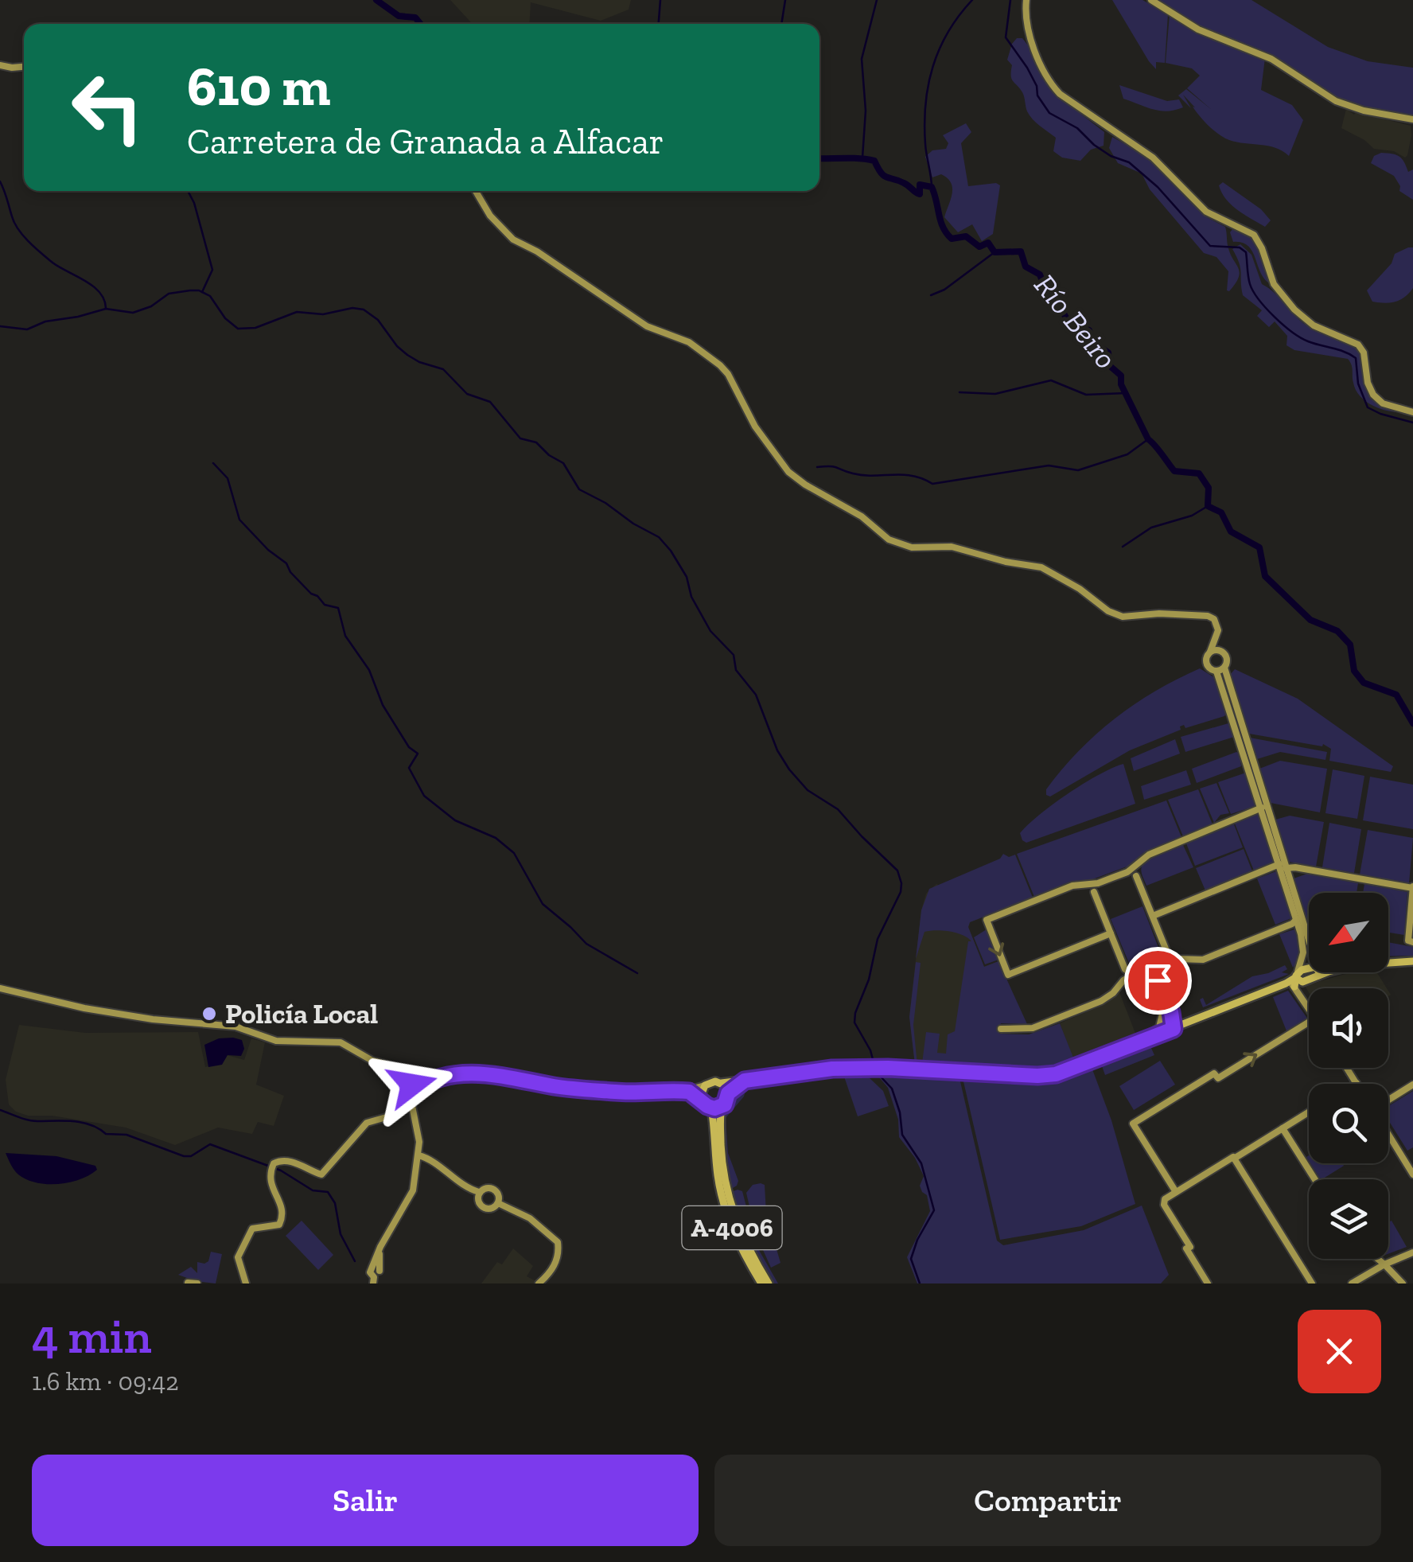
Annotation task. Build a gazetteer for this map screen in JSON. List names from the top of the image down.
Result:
{
  "streets": {
    "main road": ["A-4006"]
  },
  "water": ["Río Beiro"],
  "places": ["Policía Local"],
  "north": "bottom left",
  "page": {
    "turn": ["610 m", "Carretera de Granada a Alfacar"],
    "heading": ["4 min", "1.6 km · 09:42"],
    "buttons": ["Salir", "Compartir"]
  }
}
